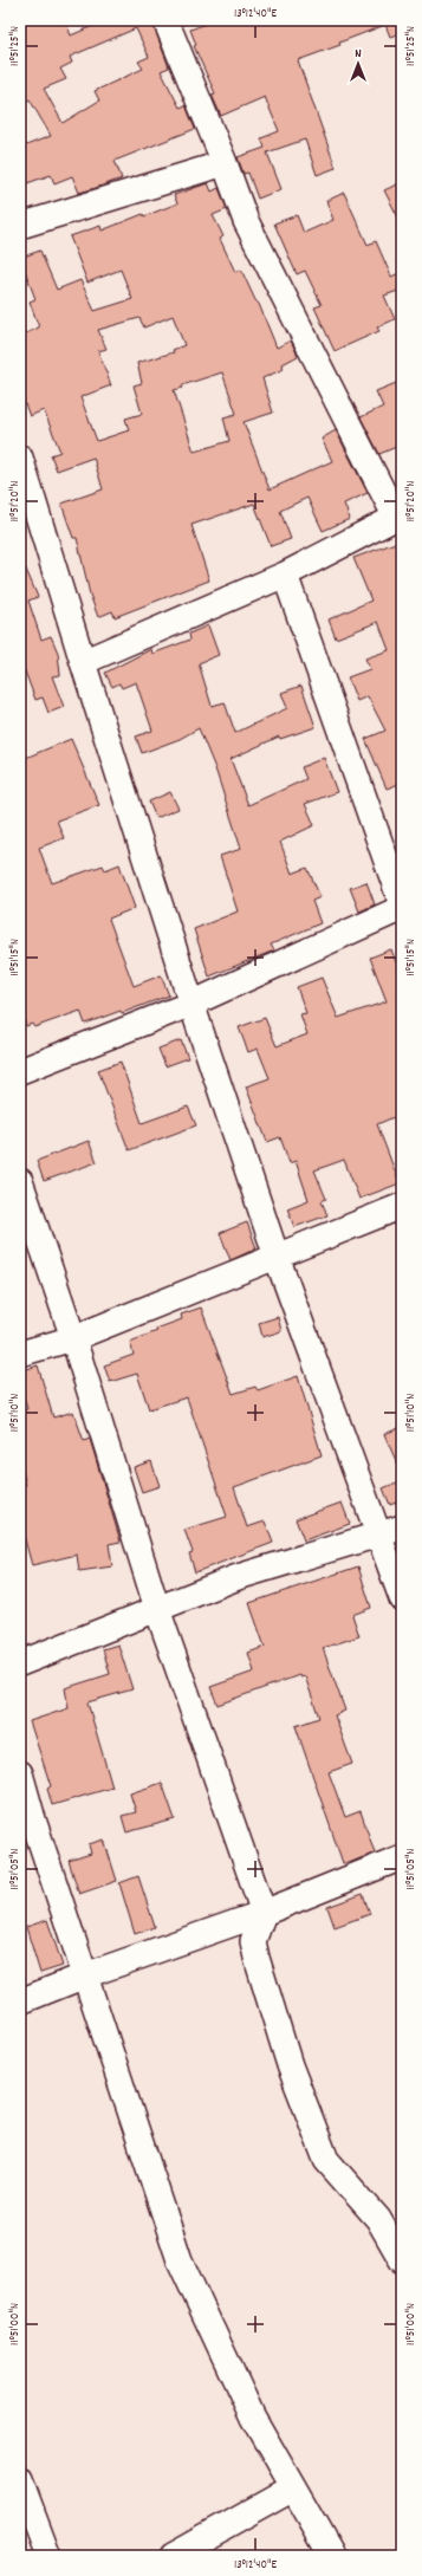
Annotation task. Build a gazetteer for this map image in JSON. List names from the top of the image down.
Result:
{
  "north": "top",
  "coordinates": [
    "13°12'40\"E",
    "11°51'25\"N",
    "11°51'20\"N",
    "11°51'15\"N",
    "11°51'10\"N",
    "11°51'05\"N",
    "11°51'00\"N"
  ]
}
